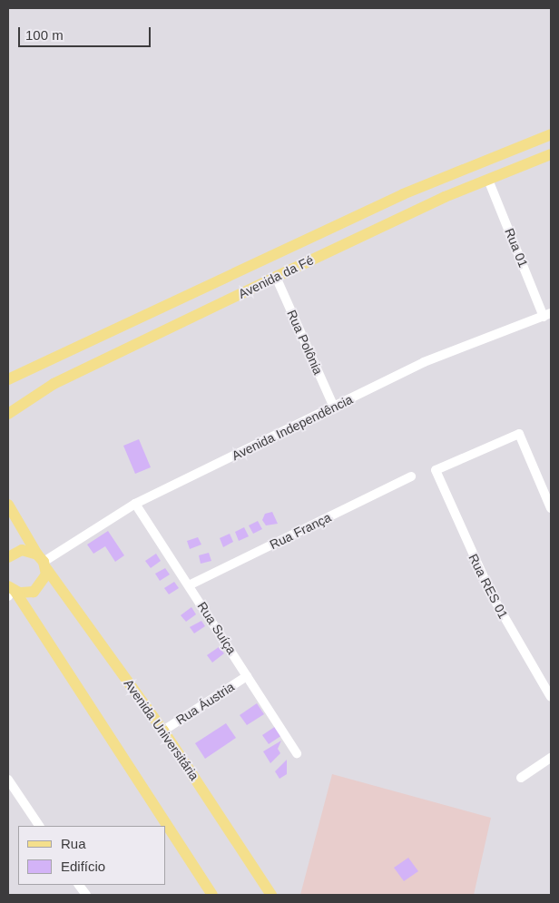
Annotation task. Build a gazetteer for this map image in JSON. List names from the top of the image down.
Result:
{
  "streets": {
    "main road": ["Avenida da Fé", "Avenida Universitária"],
    "street": [
      "Rua 01",
      "Rua Polônia",
      "Avenida Independência",
      "Rua França",
      "Rua RES 01",
      "Rua Suíça",
      "Rua Áustria"
    ]
  },
  "crossings": [
    ["Rua 01", "Avenida da Fé"],
    ["Rua 01", "Avenida Independência"],
    ["Avenida da Fé", "Rua Polônia"],
    ["Rua Polônia", "Avenida Independência"],
    ["Avenida Independência", "Rua Suíça"],
    ["Avenida Independência", "Avenida Universitária"],
    ["Rua França", "Rua Suíça"],
    ["Rua Suíça", "Rua Áustria"],
    ["Rua Áustria", "Avenida Universitária"]
  ],
  "legend": ["Rua", "Edifício"],
  "scale_bar": "100 m"
}
